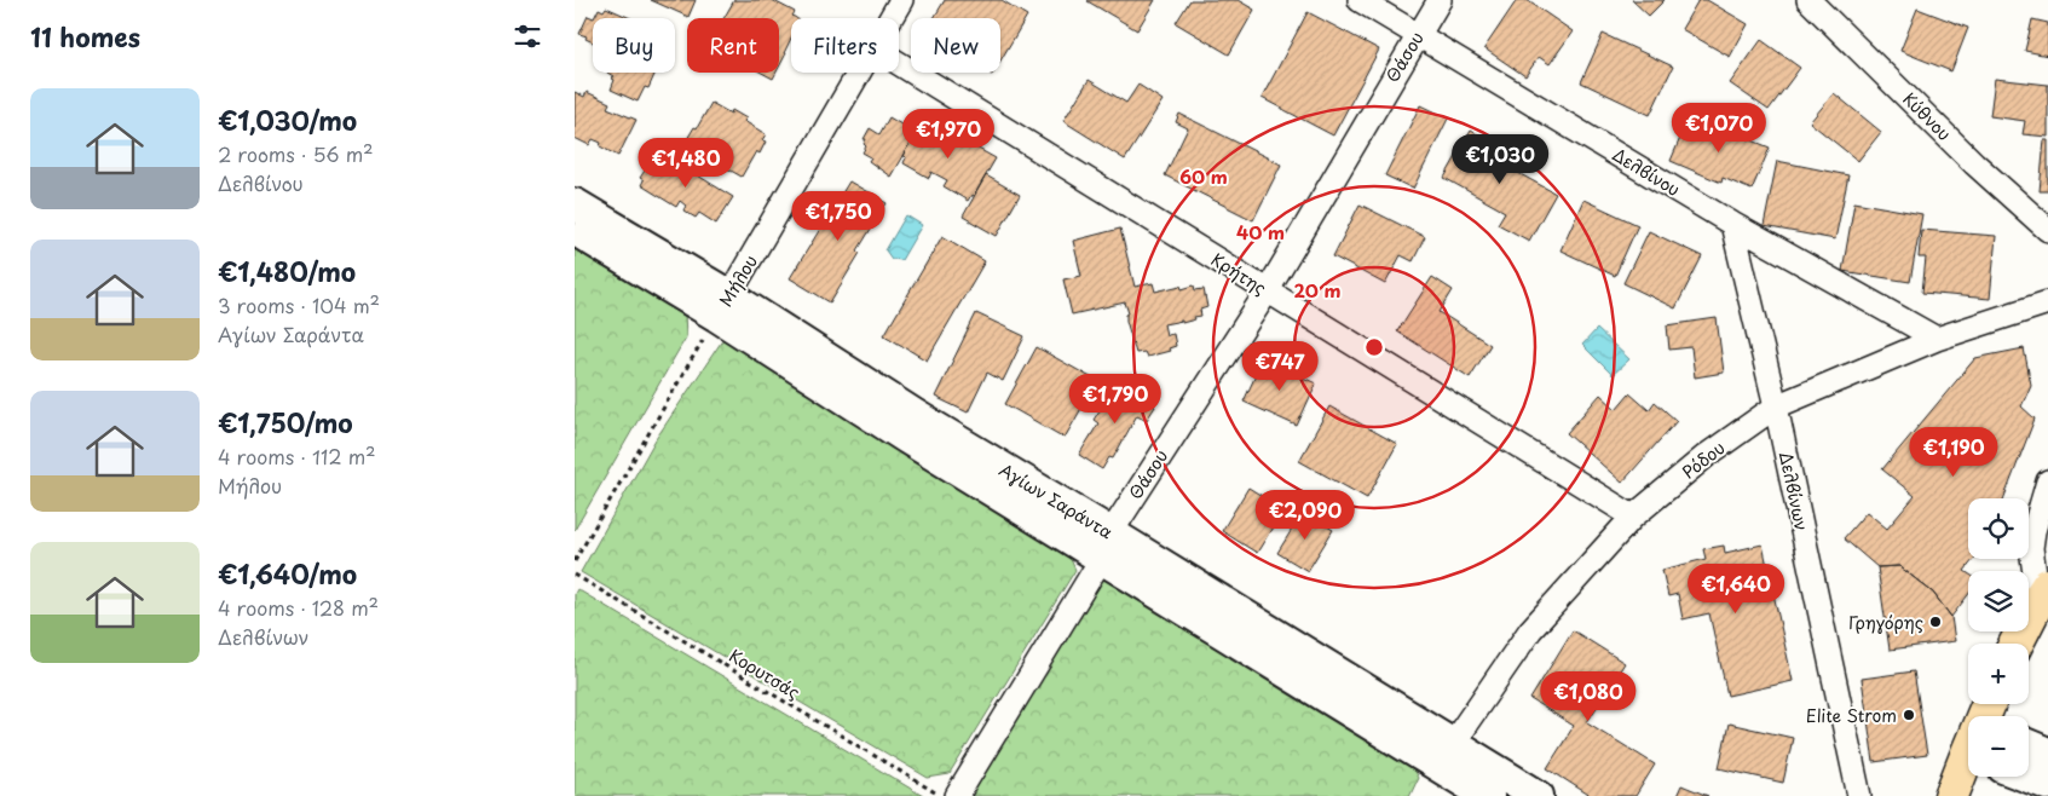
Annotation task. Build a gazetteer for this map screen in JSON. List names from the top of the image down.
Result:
{
  "streets": {
    "main road": ["Αγίων Σαράντα"],
    "street": [
      "Θάσου",
      "Κύθνου",
      "Δελβίνου",
      "Κρήτης",
      "Μήλου",
      "Ρόδου",
      "Δελβίνων"
    ],
    "path": ["Κορυτσάς"]
  },
  "crossings": [
    ["Θάσου", "Δελβίνου"],
    ["Θάσου", "Κρήτης"],
    ["Θάσου", "Αγίων Σαράντα"],
    ["Δελβίνου", "Ρόδου"],
    ["Δελβίνου", "Δελβίνων"],
    ["Κρήτης", "Ρόδου"],
    ["Μήλου", "Αγίων Σαράντα"],
    ["Ρόδου", "Δελβίνων"],
    ["Ρόδου", "Αγίων Σαράντα"]
  ],
  "places": ["Γρηγόρης", "Elite Strom"],
  "page": {
    "heading": "11 homes",
    "chip": [
      "Buy",
      "Rent",
      "Filters",
      "New"
    ],
    "list": [
      {
        "name": "€1,030/mo",
        "note": "2 rooms · 56 m² · Δελβίνου"
      },
      {
        "name": "€1,480/mo",
        "note": "3 rooms · 104 m² · Αγίων Σαράντα"
      },
      {
        "name": "€1,750/mo",
        "note": "4 rooms · 112 m² · Μήλου"
      },
      {
        "name": "€1,640/mo",
        "note": "4 rooms · 128 m² · Δελβίνων"
      }
    ],
    "price": [
      "€1,070",
      "€1,970",
      "€1,030",
      "€1,480",
      "€1,750",
      "€747",
      "€1,790",
      "€1,190",
      "€2,090",
      "€1,640",
      "€1,080"
    ],
    "map_buttons": ["+", "−"]
  },
  "rings": ["60 m", "40 m", "20 m"]
}
